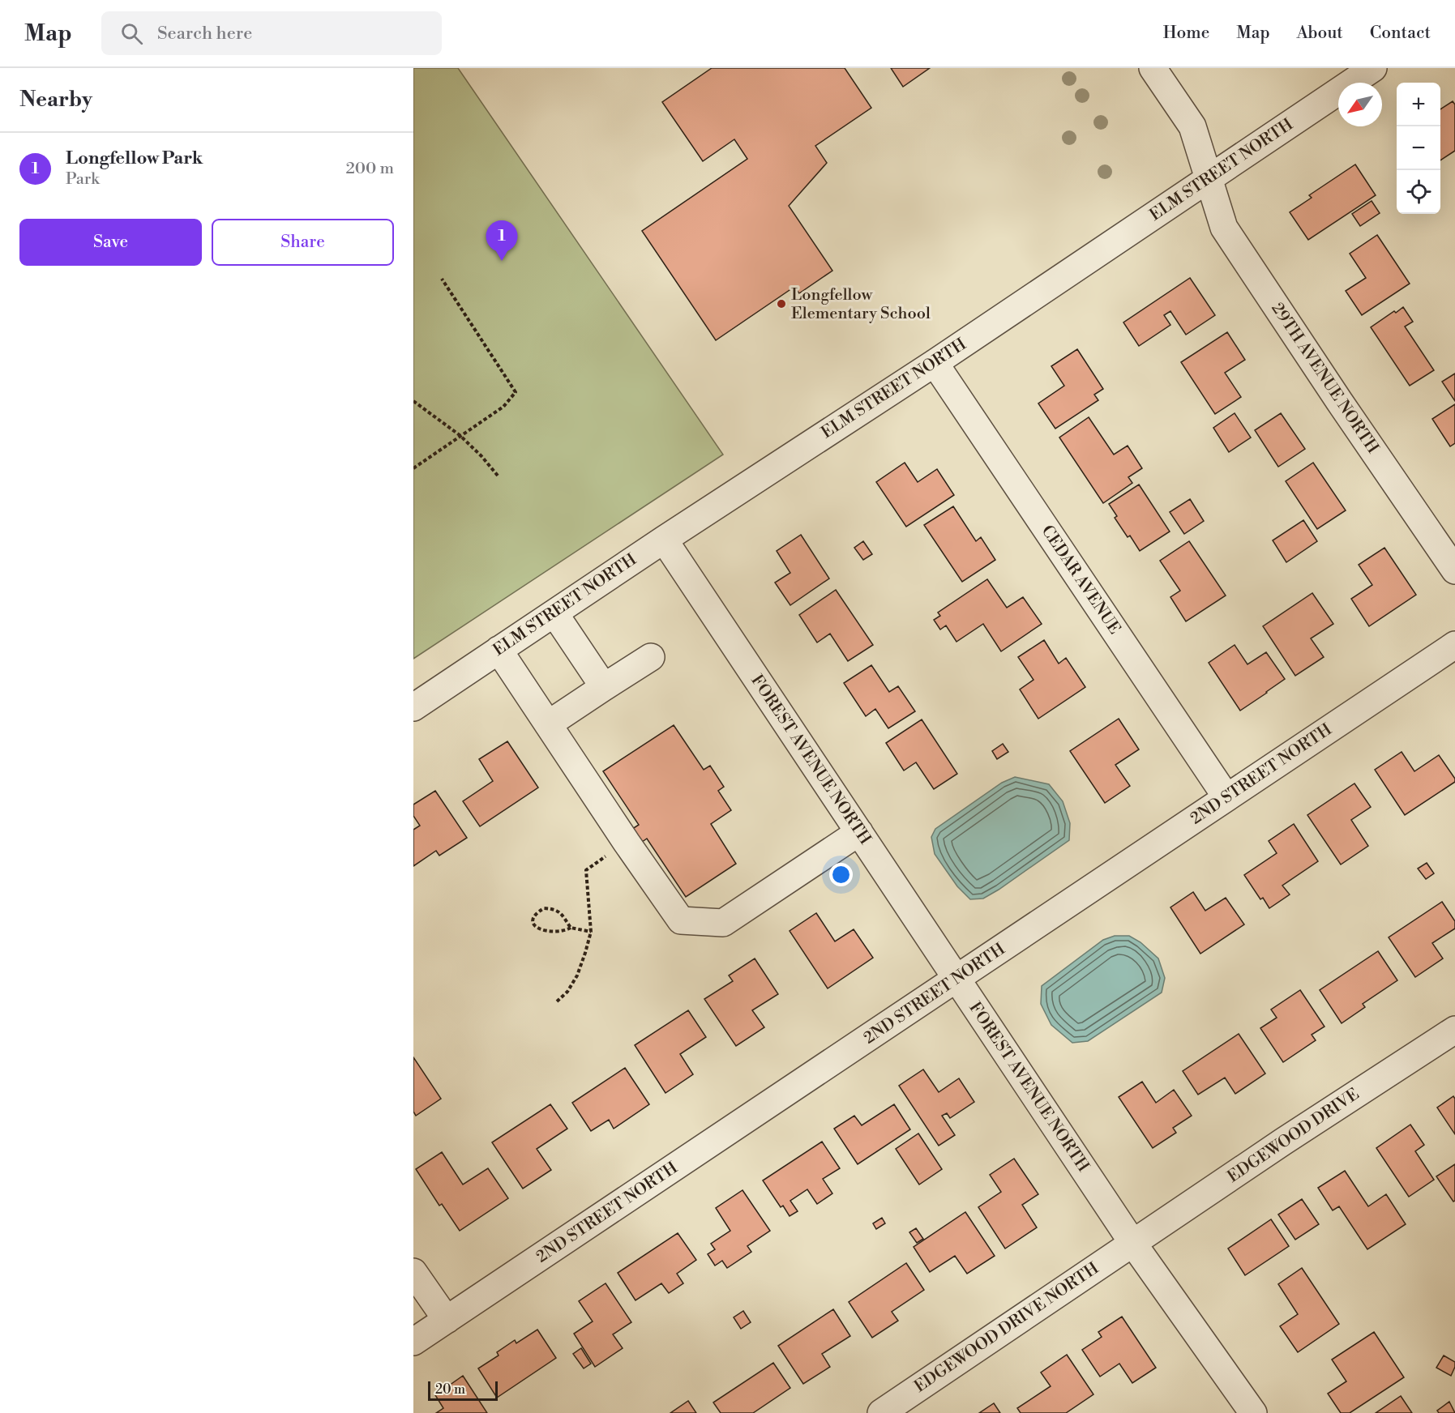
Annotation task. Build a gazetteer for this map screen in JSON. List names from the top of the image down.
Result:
{
  "streets": {
    "street": [
      "ELM STREET NORTH",
      "29TH AVENUE NORTH",
      "CEDAR AVENUE",
      "FOREST AVENUE NORTH",
      "2ND STREET NORTH",
      "EDGEWOOD DRIVE",
      "EDGEWOOD DRIVE NORTH"
    ]
  },
  "crossings": [
    ["ELM STREET NORTH", "29TH AVENUE NORTH"],
    ["ELM STREET NORTH", "CEDAR AVENUE"],
    ["ELM STREET NORTH", "FOREST AVENUE NORTH"],
    ["CEDAR AVENUE", "2ND STREET NORTH"],
    ["FOREST AVENUE NORTH", "2ND STREET NORTH"],
    ["FOREST AVENUE NORTH", "EDGEWOOD DRIVE"],
    ["FOREST AVENUE NORTH", "EDGEWOOD DRIVE NORTH"],
    ["EDGEWOOD DRIVE", "EDGEWOOD DRIVE NORTH"]
  ],
  "places": ["Longfellow Elementary School"],
  "scale_bar": "20 m",
  "north": "bottom left",
  "page": {
    "header": "Map",
    "search": "Search here",
    "nav": [
      "Home",
      "Map",
      "About",
      "Contact"
    ],
    "heading": "Nearby",
    "map_buttons": ["+", "−"],
    "list": [
      {
        "mark": "1",
        "name": "Longfellow Park",
        "note": "Park",
        "value": "200 m"
      }
    ],
    "buttons": ["Save", "Share"],
    "pins": "1",
    "scale": "20 m"
  }
}
